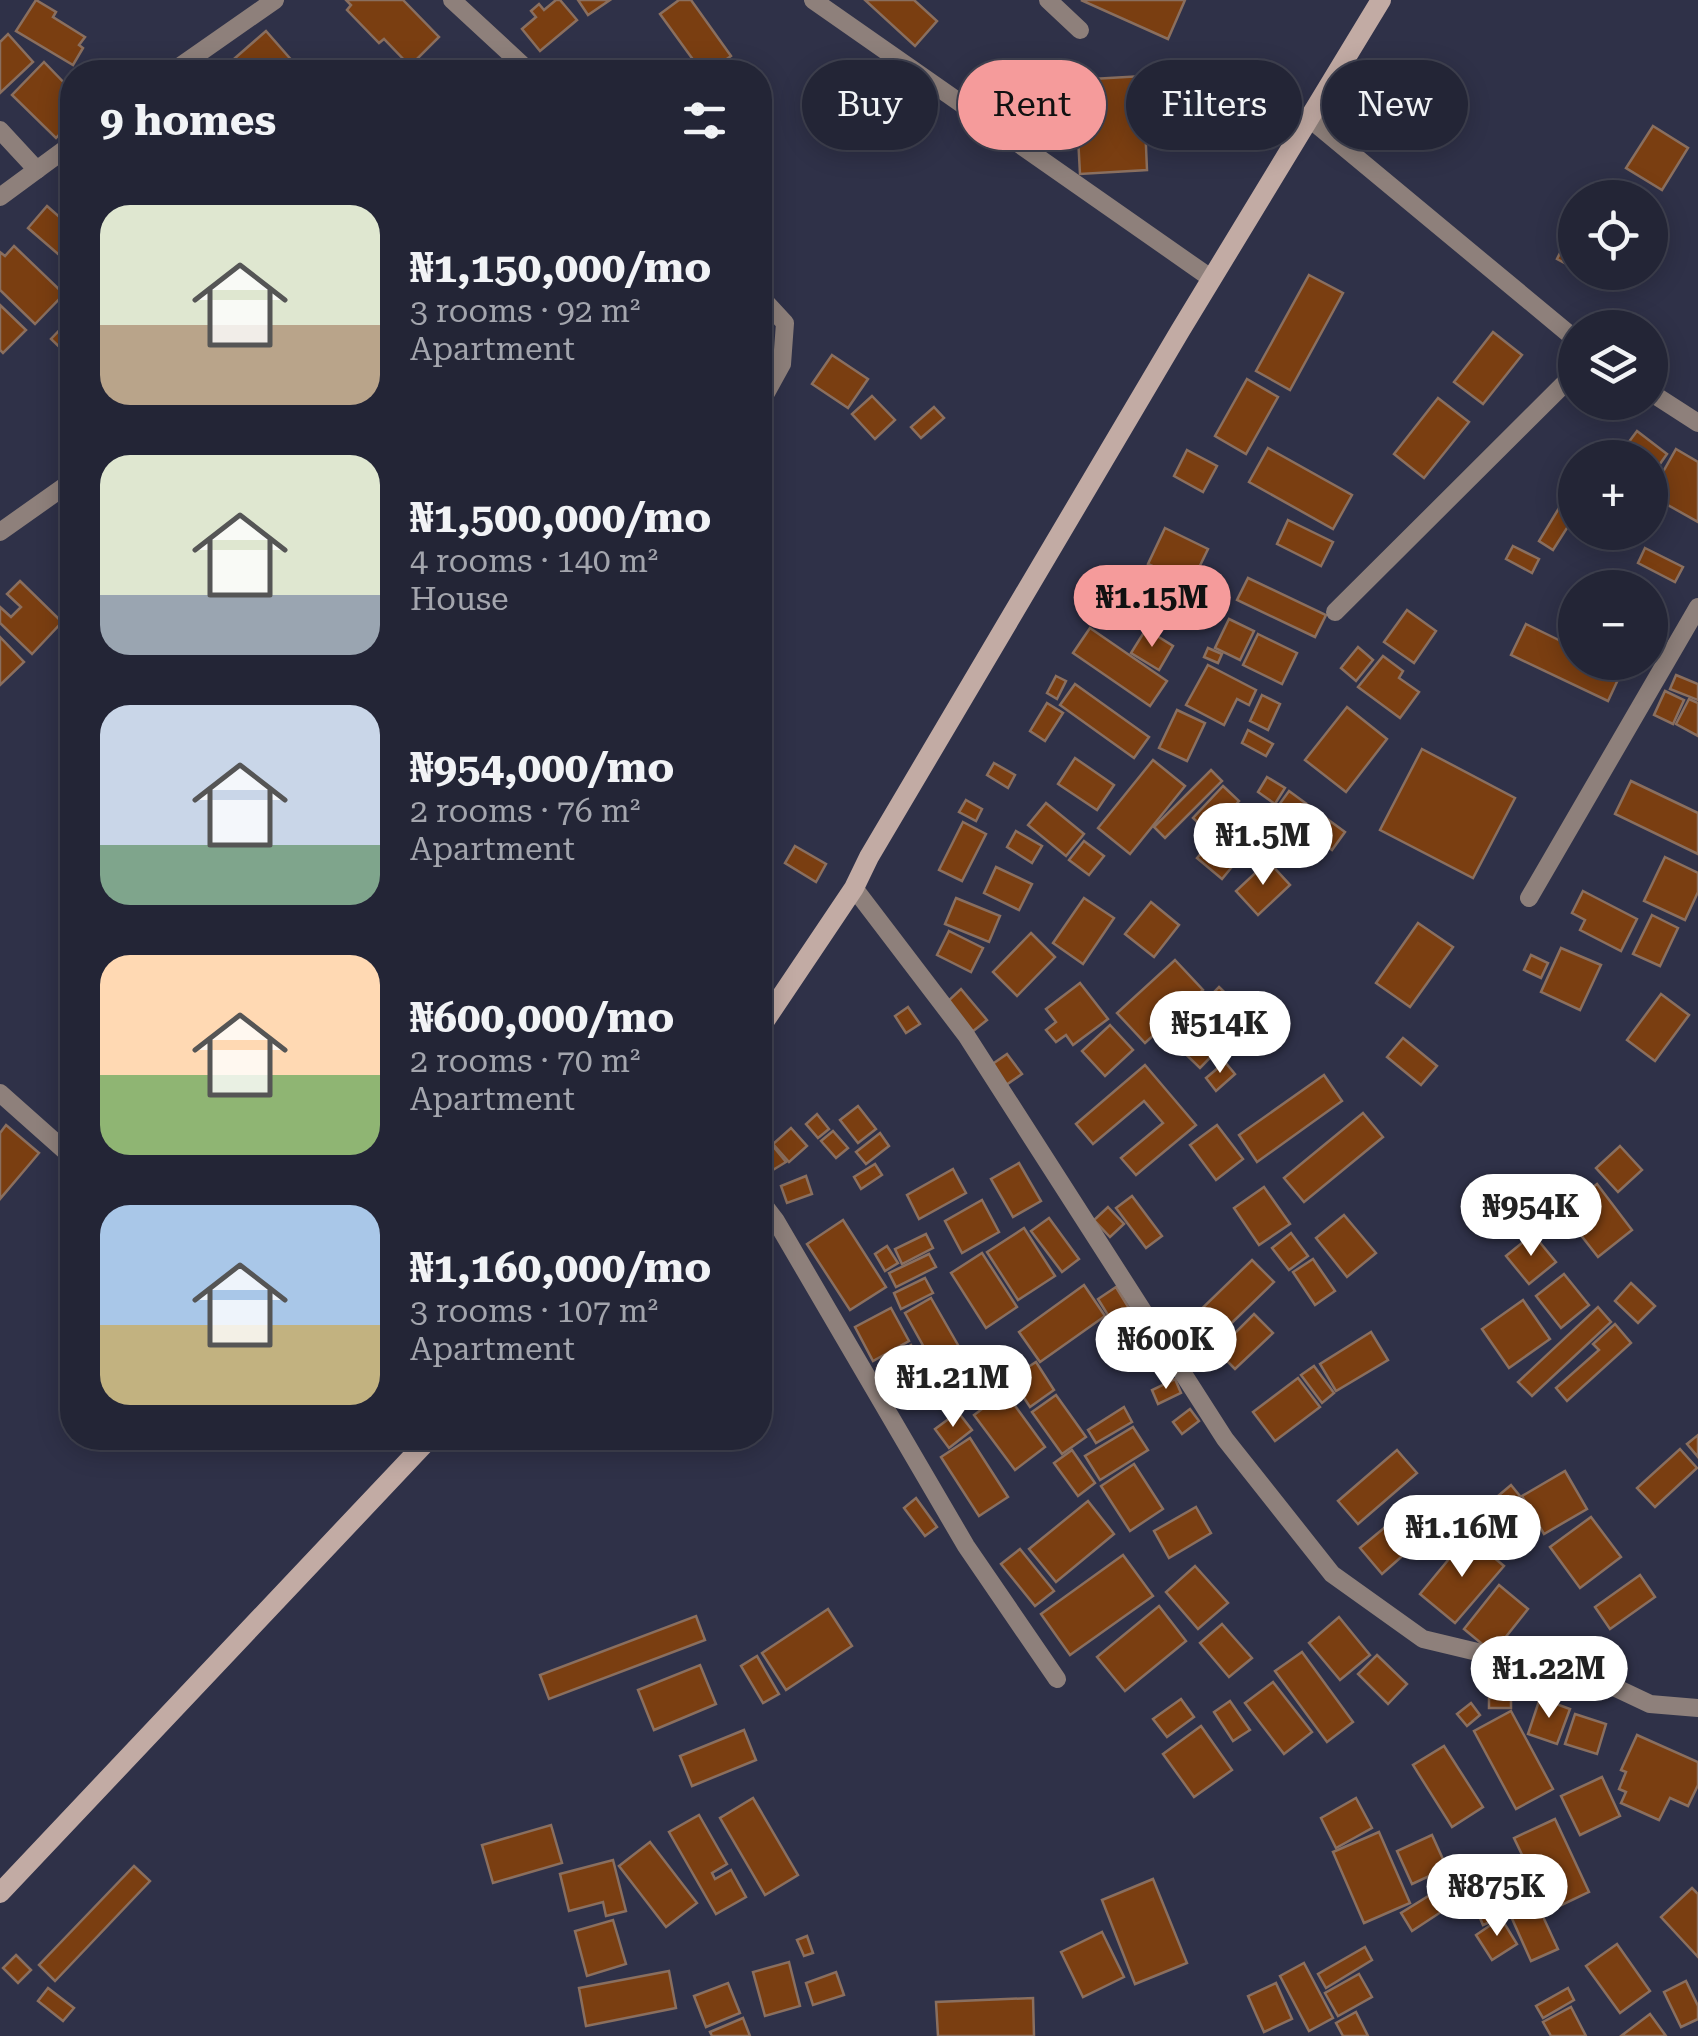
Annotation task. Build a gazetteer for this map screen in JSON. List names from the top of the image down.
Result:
{
  "page": {
    "chip": [
      "Buy",
      "Rent",
      "Filters",
      "New"
    ],
    "heading": "9 homes",
    "map_buttons": ["+", "−"],
    "list": [
      {
        "name": "₦1,150,000/mo",
        "note": "3 rooms · 92 m² · Apartment"
      },
      {
        "name": "₦1,500,000/mo",
        "note": "4 rooms · 140 m² · House"
      },
      {
        "name": "₦954,000/mo",
        "note": "2 rooms · 76 m² · Apartment"
      },
      {
        "name": "₦600,000/mo",
        "note": "2 rooms · 70 m² · Apartment"
      },
      {
        "name": "₦1,160,000/mo",
        "note": "3 rooms · 107 m² · Apartment"
      }
    ],
    "price": [
      "₦1.15M",
      "₦1.5M",
      "₦514K",
      "₦954K",
      "₦600K",
      "₦1.21M",
      "₦1.16M",
      "₦1.22M",
      "₦875K"
    ]
  }
}
